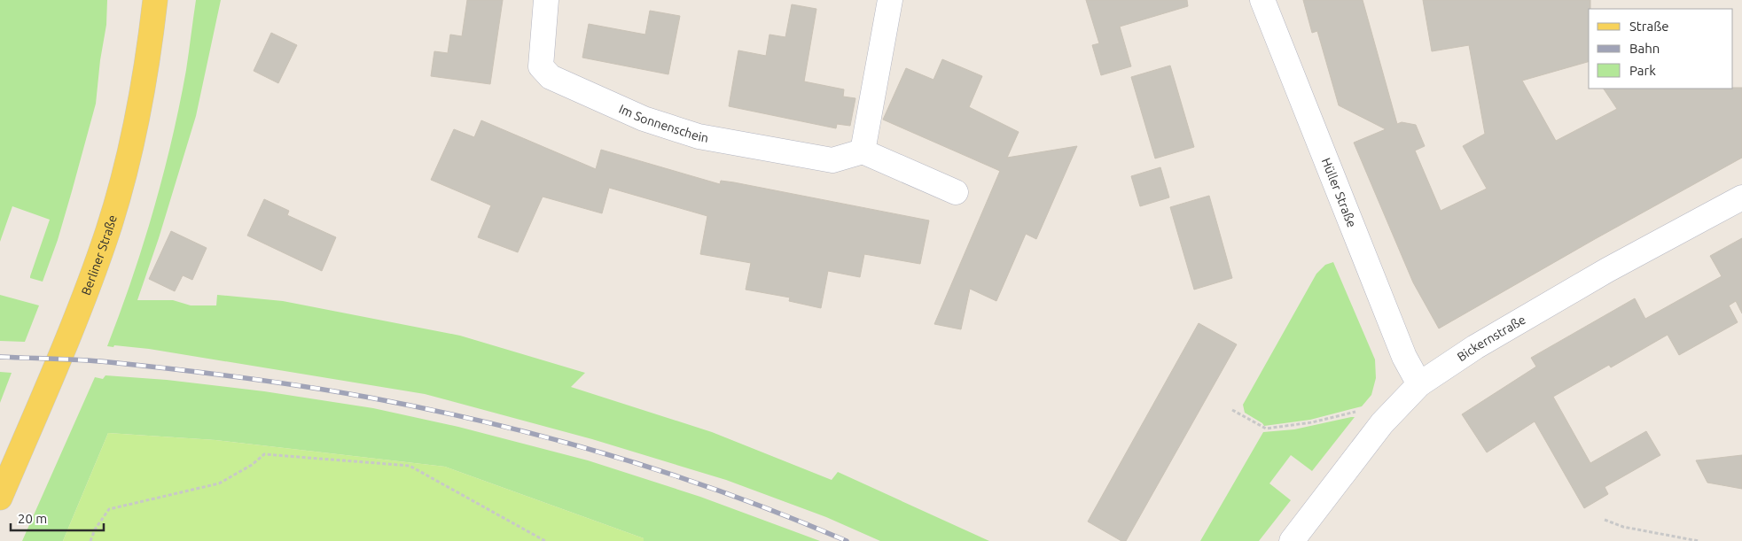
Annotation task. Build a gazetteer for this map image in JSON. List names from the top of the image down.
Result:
{
  "streets": {
    "main road": ["Berliner Straße"],
    "street": ["Im Sonnenschein", "Hüller Straße", "Bickernstraße"]
  },
  "crossings": [
    ["Hüller Straße", "Bickernstraße"]
  ],
  "legend": ["Straße", "Bahn", "Park"],
  "scale_bar": "20 m"
}
